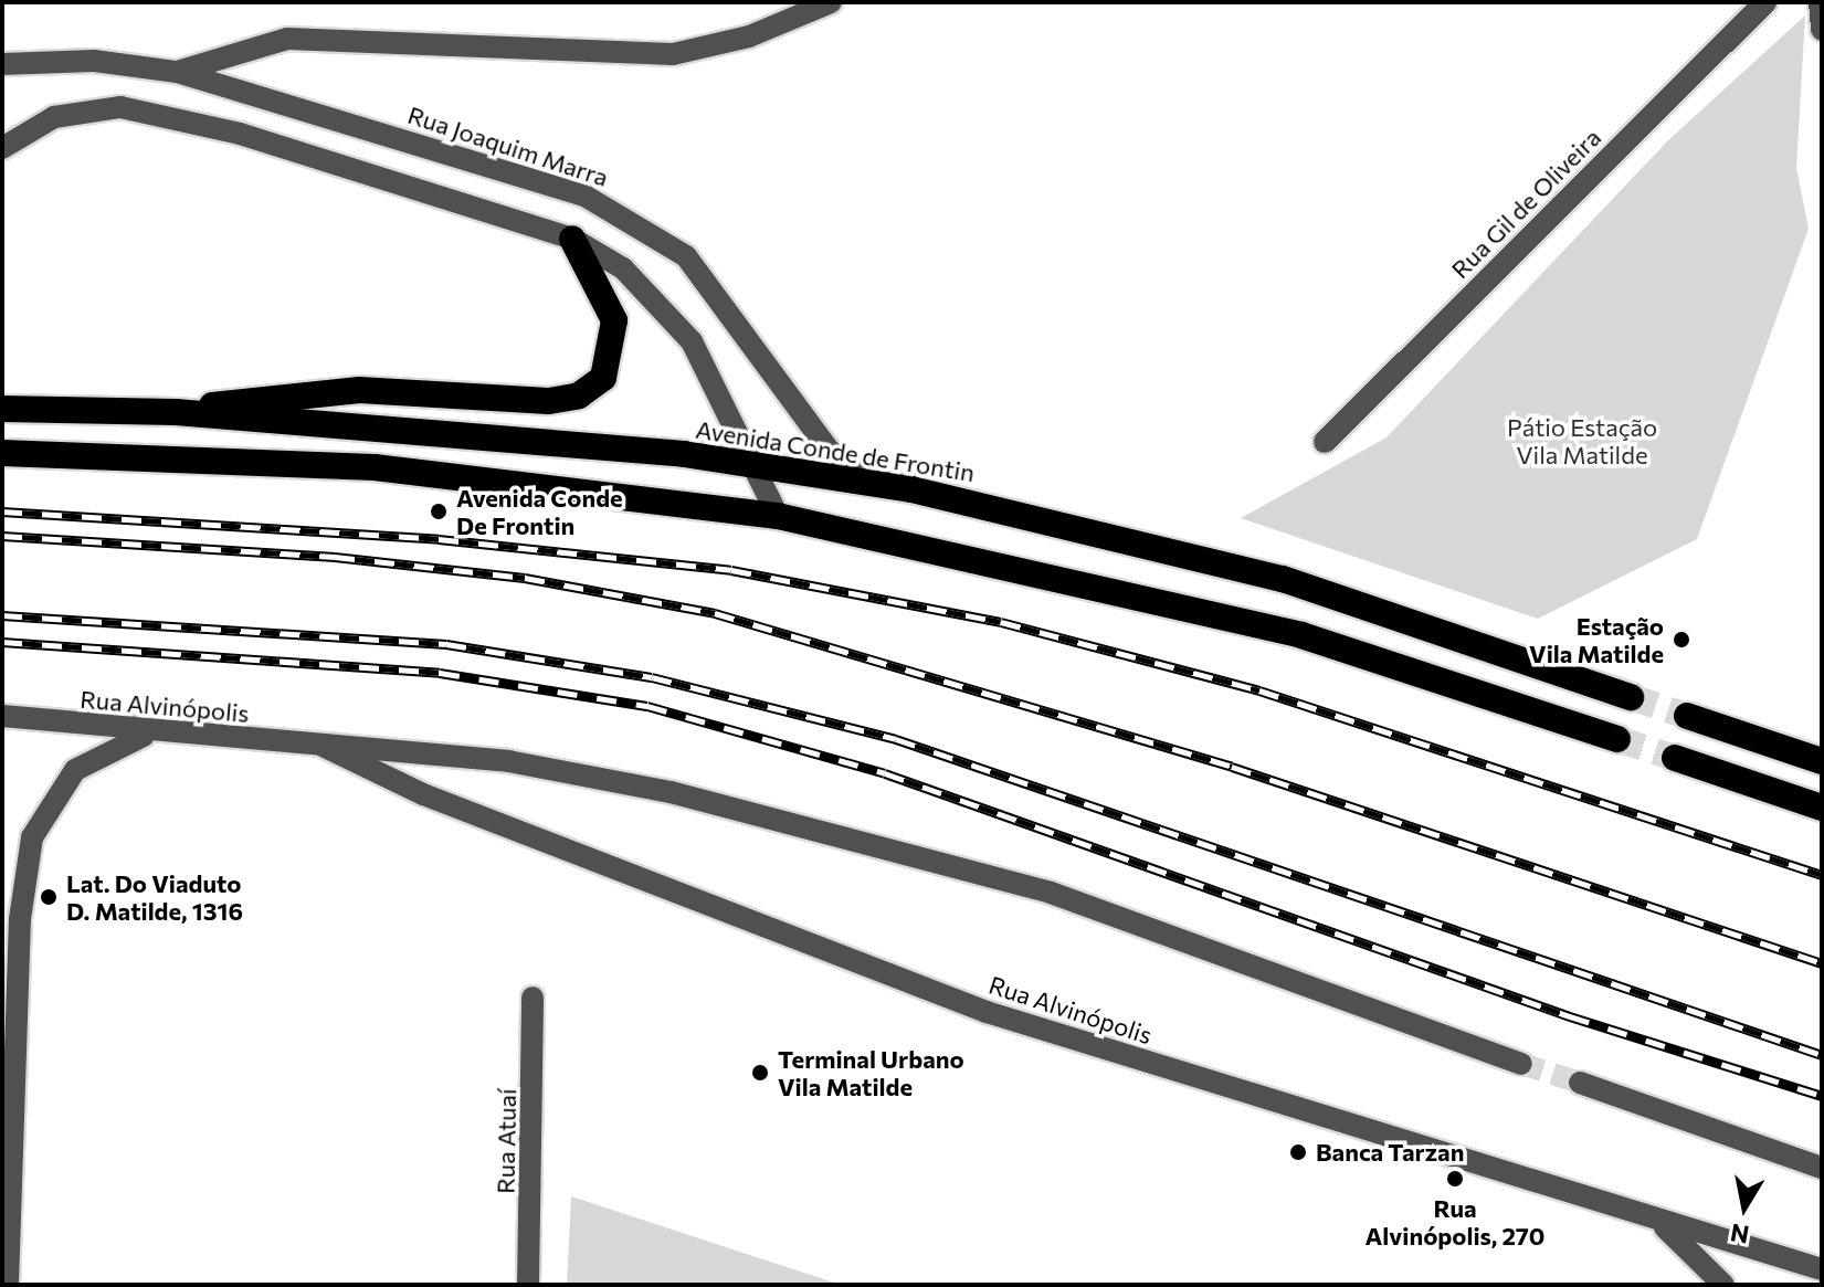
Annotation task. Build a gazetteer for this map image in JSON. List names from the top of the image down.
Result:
{
  "streets": {
    "highway": ["Avenida Conde de Frontin"],
    "street": [
      "Rua Joaquim Marra",
      "Rua Gil de Oliveira",
      "Rua Alvinópolis",
      "Rua Atuaí"
    ]
  },
  "crossings": [
    ["Rua Joaquim Marra", "Avenida Conde de Frontin"]
  ],
  "parks": ["Pátio Estação Vila Matilde"],
  "places": [
    "Avenida Conde De Frontin",
    "Estação Vila Matilde",
    "Lat. Do Viaduto D. Matilde, 1316",
    "Terminal Urbano Vila Matilde",
    "Banca Tarzan",
    "Rua Alvinópolis, 270"
  ],
  "north": "bottom"
}
